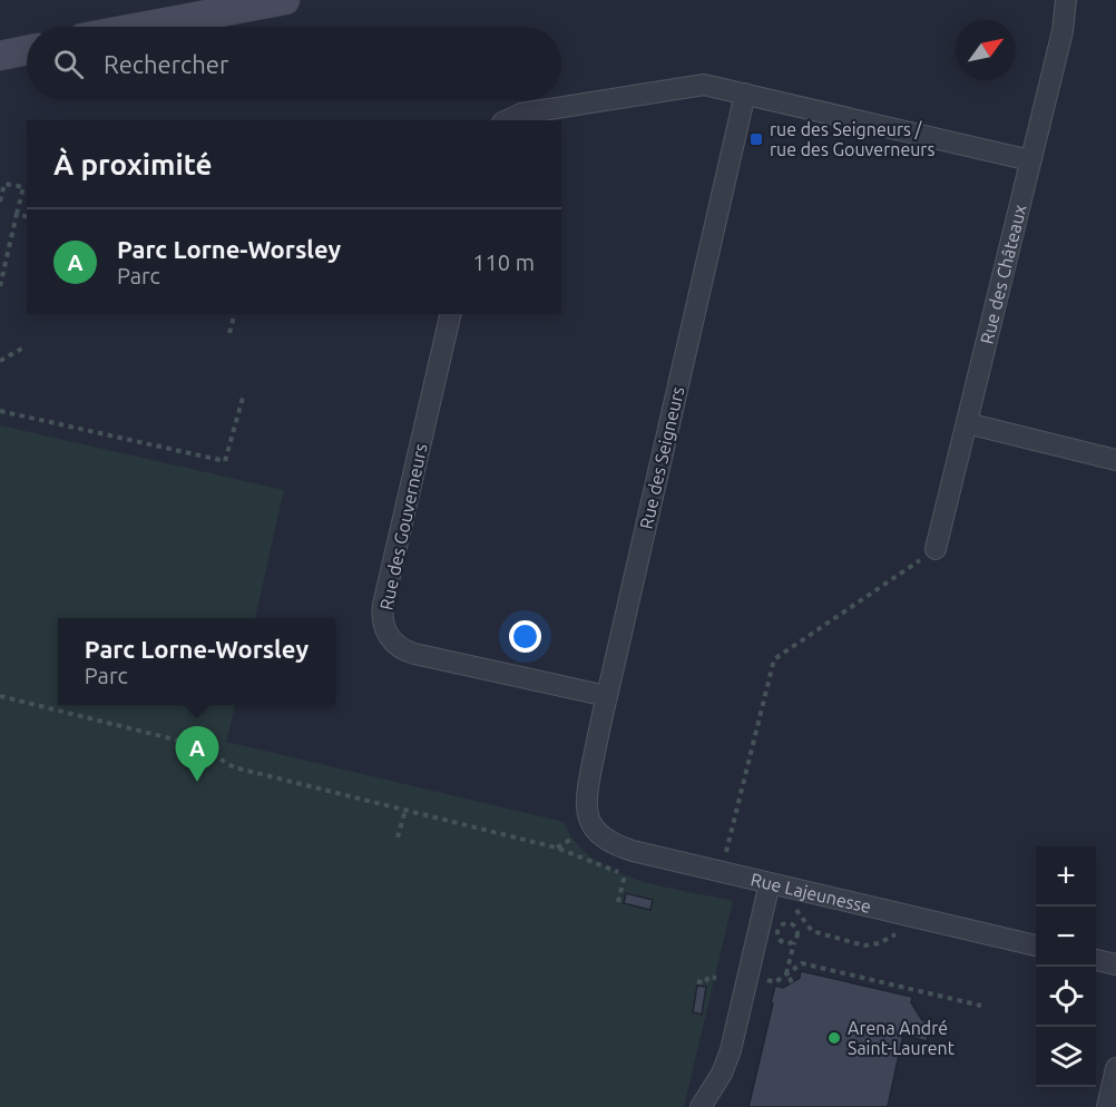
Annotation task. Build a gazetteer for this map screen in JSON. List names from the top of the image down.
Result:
{
  "streets": {
    "street": [
      "Rue des Châteaux",
      "Rue des Seigneurs",
      "Rue des Gouverneurs",
      "Rue Lajeunesse"
    ]
  },
  "crossings": [
    ["Rue des Seigneurs", "Rue des Gouverneurs"],
    ["Rue des Seigneurs", "Rue Lajeunesse"]
  ],
  "places": {
    "transit": ["rue des Seigneurs / rue des Gouverneurs"],
    "other": ["Arena André Saint-Laurent"]
  },
  "north": "top right",
  "page": {
    "search": "Rechercher",
    "heading": "À proximité",
    "list": [
      {
        "mark": "A",
        "name": "Parc Lorne-Worsley",
        "note": "Parc",
        "value": "110 m"
      }
    ],
    "popup": ["Parc Lorne-Worsley", "Parc"],
    "pins": "A",
    "map_buttons": ["+", "−"]
  }
}
